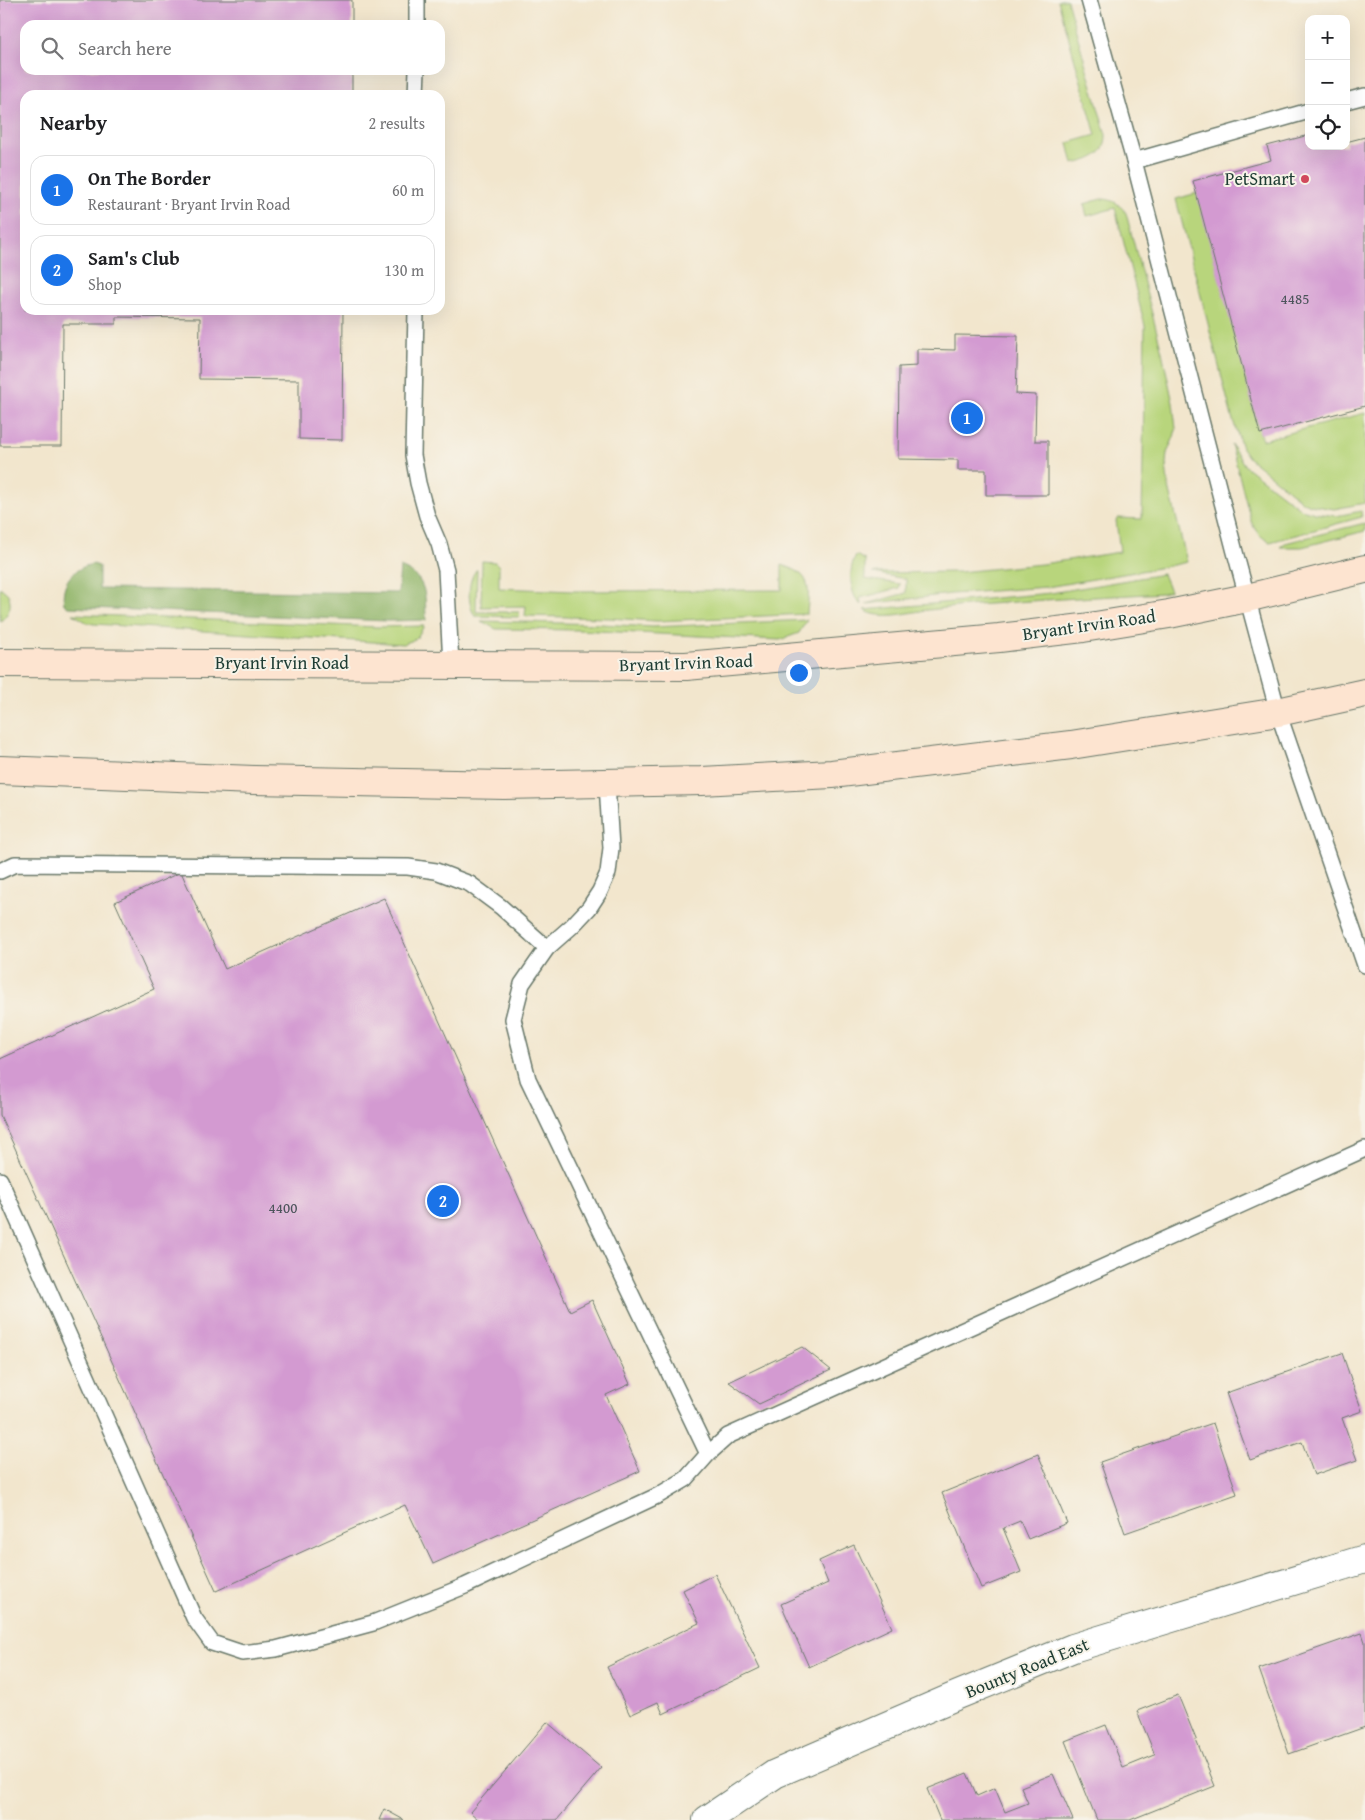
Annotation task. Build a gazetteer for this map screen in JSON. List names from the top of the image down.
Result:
{
  "streets": {
    "main road": ["Bryant Irvin Road"],
    "street": ["Bounty Road East"]
  },
  "places": ["PetSmart"],
  "house_numbers": ["4485", "4400"],
  "page": {
    "map_buttons": ["+", "−"],
    "search": "Search here",
    "heading": ["Nearby", "2 results"],
    "list": [
      {
        "mark": "1",
        "name": "On The Border",
        "note": "Restaurant · Bryant Irvin Road",
        "value": "60 m"
      },
      {
        "mark": "2",
        "name": "Sam's Club",
        "note": "Shop",
        "value": "130 m"
      }
    ],
    "pins": ["1", "2"]
  }
}
